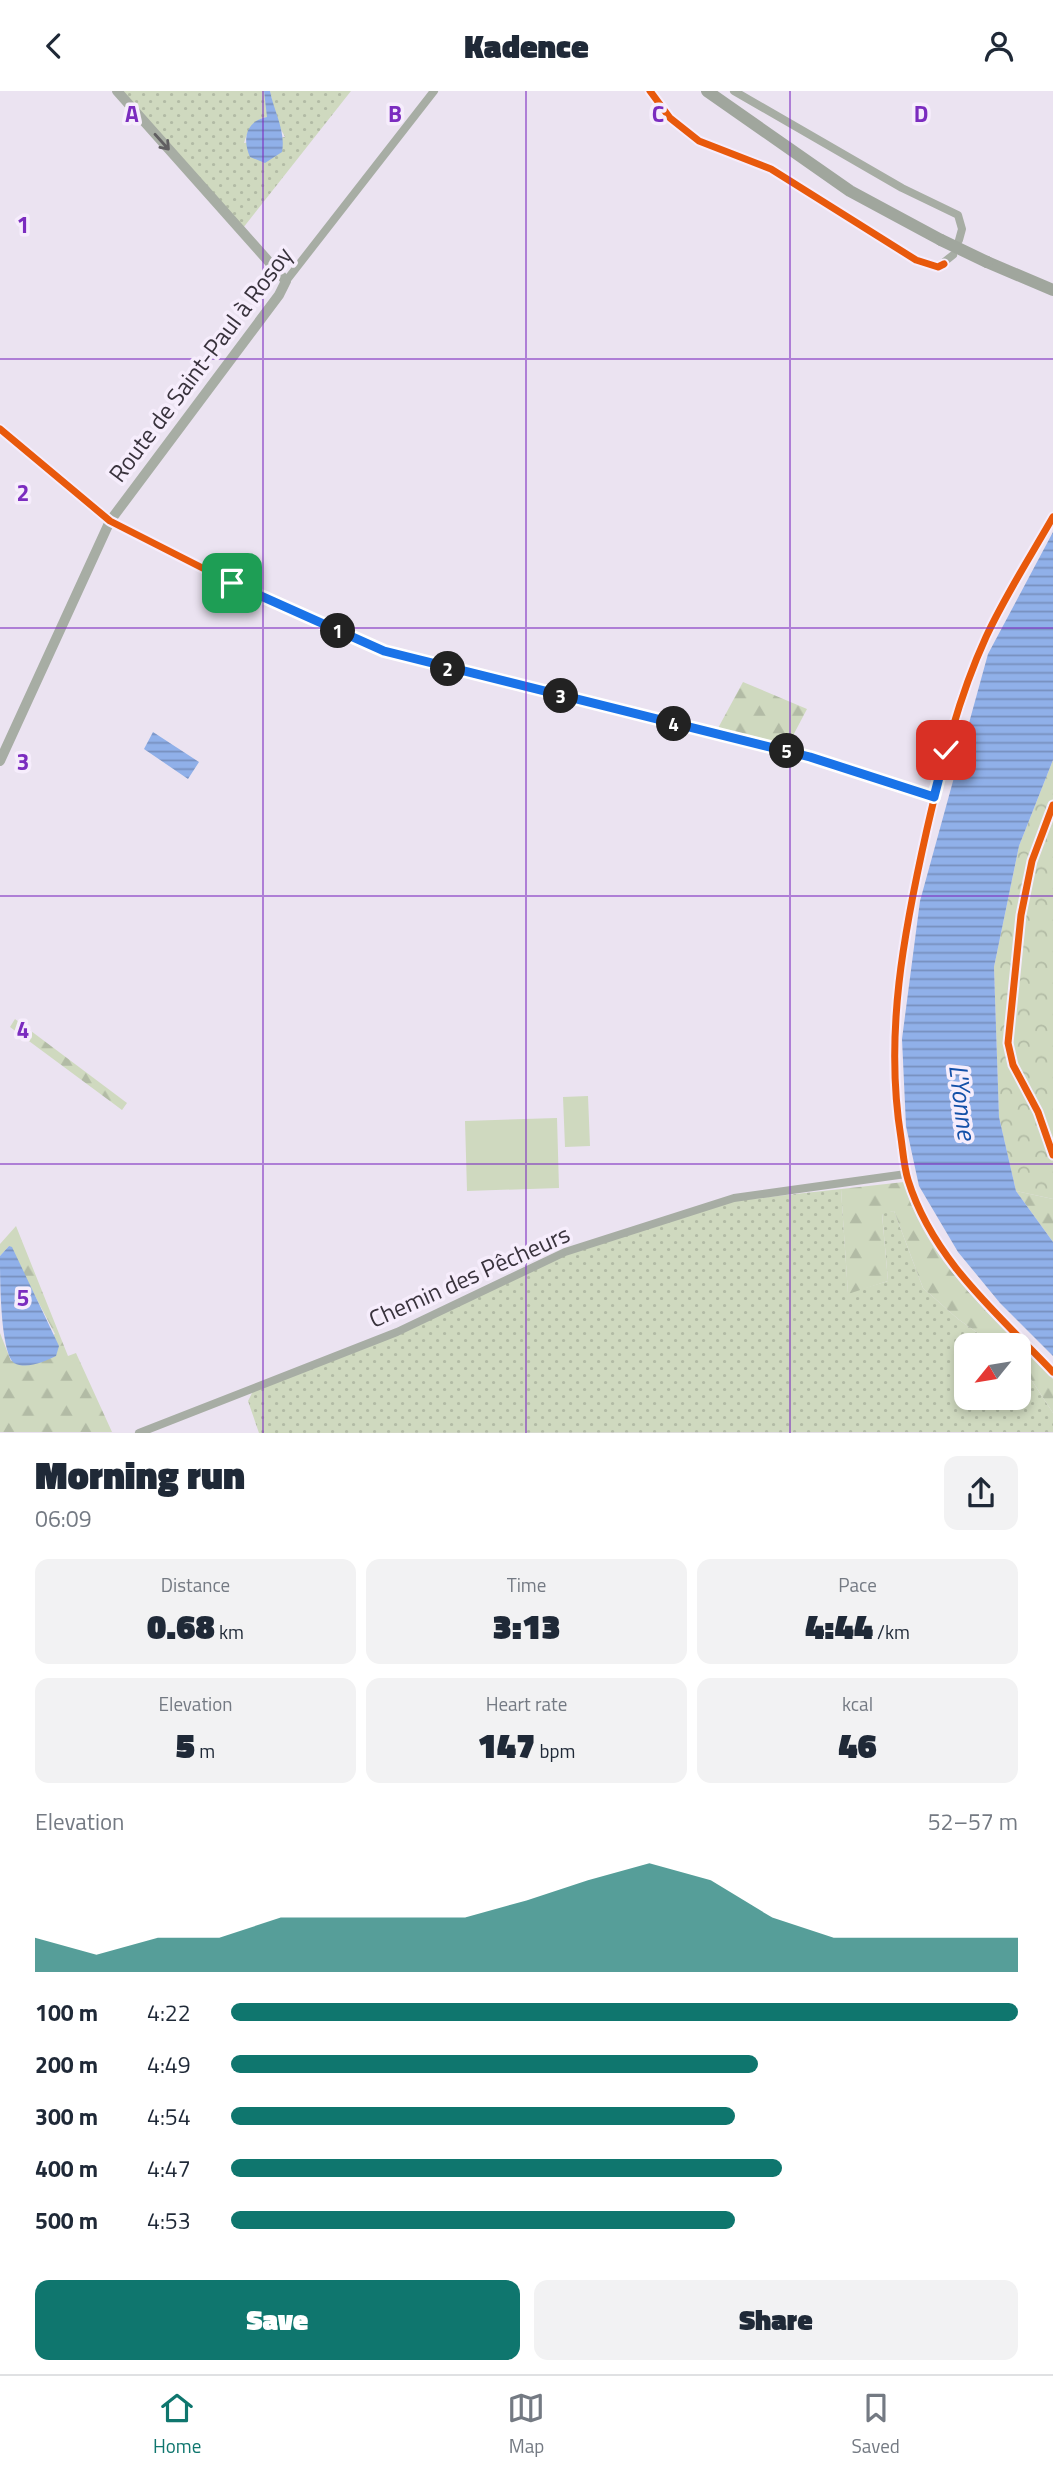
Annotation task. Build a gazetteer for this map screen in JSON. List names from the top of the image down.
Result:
{
  "streets": {
    "street": ["Route de Saint-Paul à Rosoy", "Chemin des Pêcheurs"]
  },
  "water": ["L'Yonne"],
  "north": "bottom left",
  "page": {
    "header": "Kadence",
    "pins": [
      "1",
      "2",
      "3",
      "4",
      "5"
    ],
    "heading": ["Morning run", "06:09"],
    "stats": [
      ["Distance", "0.68 km"],
      ["Time", "3:13"],
      ["Pace", "4:44 /km"],
      ["Elevation", "5 m"],
      ["Heart rate", "147 bpm"],
      ["kcal", "46"]
    ],
    "chart": ["Elevation", "52–57 m"],
    "list": [
      {
        "name": "100 m",
        "note": "4:22"
      },
      {
        "name": "200 m",
        "note": "4:49"
      },
      {
        "name": "300 m",
        "note": "4:54"
      },
      {
        "name": "400 m",
        "note": "4:47"
      },
      {
        "name": "500 m",
        "note": "4:53"
      }
    ],
    "buttons": ["Save", "Share"],
    "tabs": ["Home", "Map", "Saved"]
  },
  "grid": {
    "columns": [
      "A",
      "B",
      "C",
      "D"
    ],
    "rows": [
      "1",
      "2",
      "3",
      "4",
      "5"
    ]
  }
}
